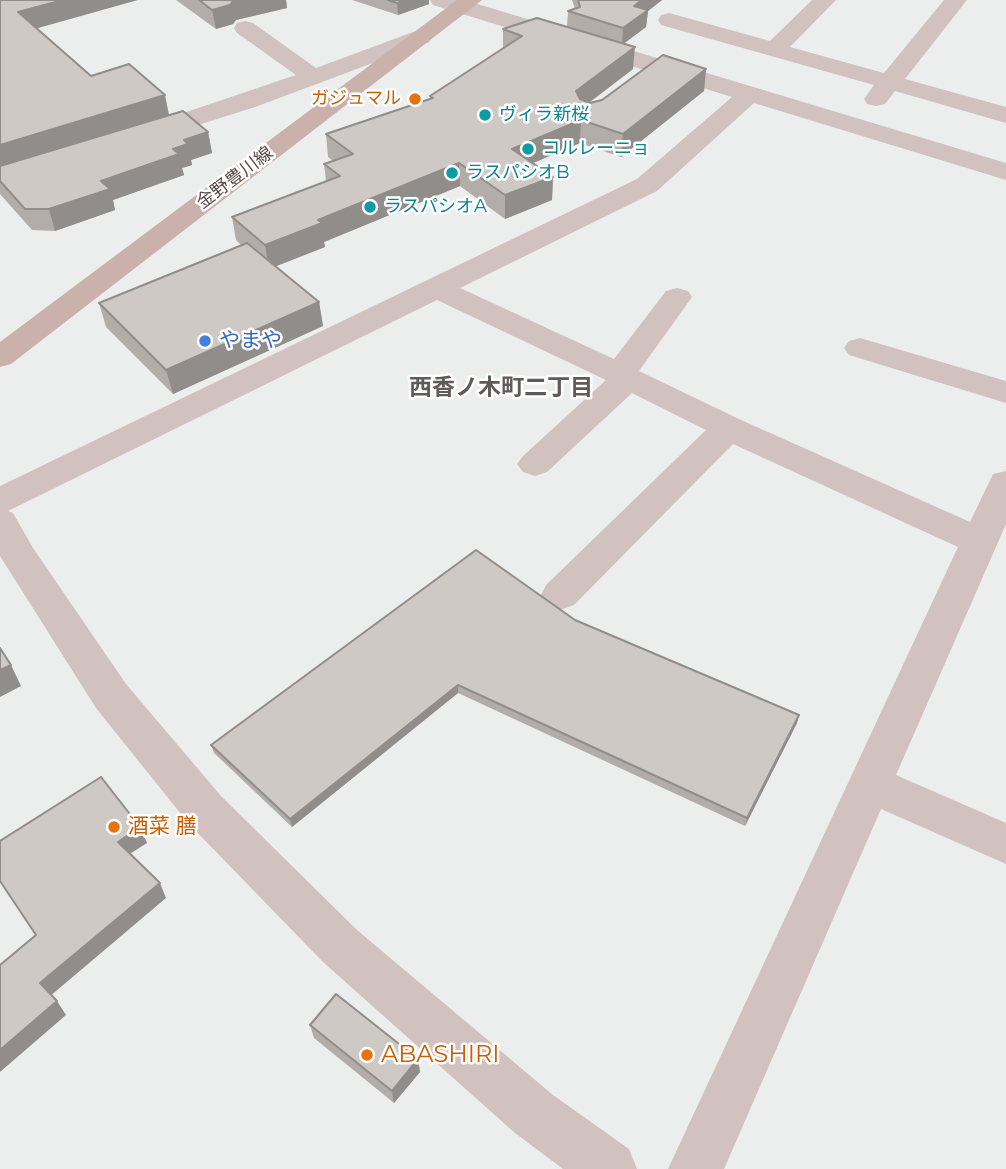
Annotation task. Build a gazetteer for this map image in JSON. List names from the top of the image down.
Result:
{
  "streets": {
    "main road": ["金野豊川線"]
  },
  "districts": ["西香ノ木町二丁目"],
  "places": [
    "ガジュマル",
    "ヴィラ新桜",
    "コルレーニョ",
    "ラスパシオB",
    "ラスパシオA",
    "やまや",
    "酒菜 膳",
    "ABASHIRI"
  ]
}
